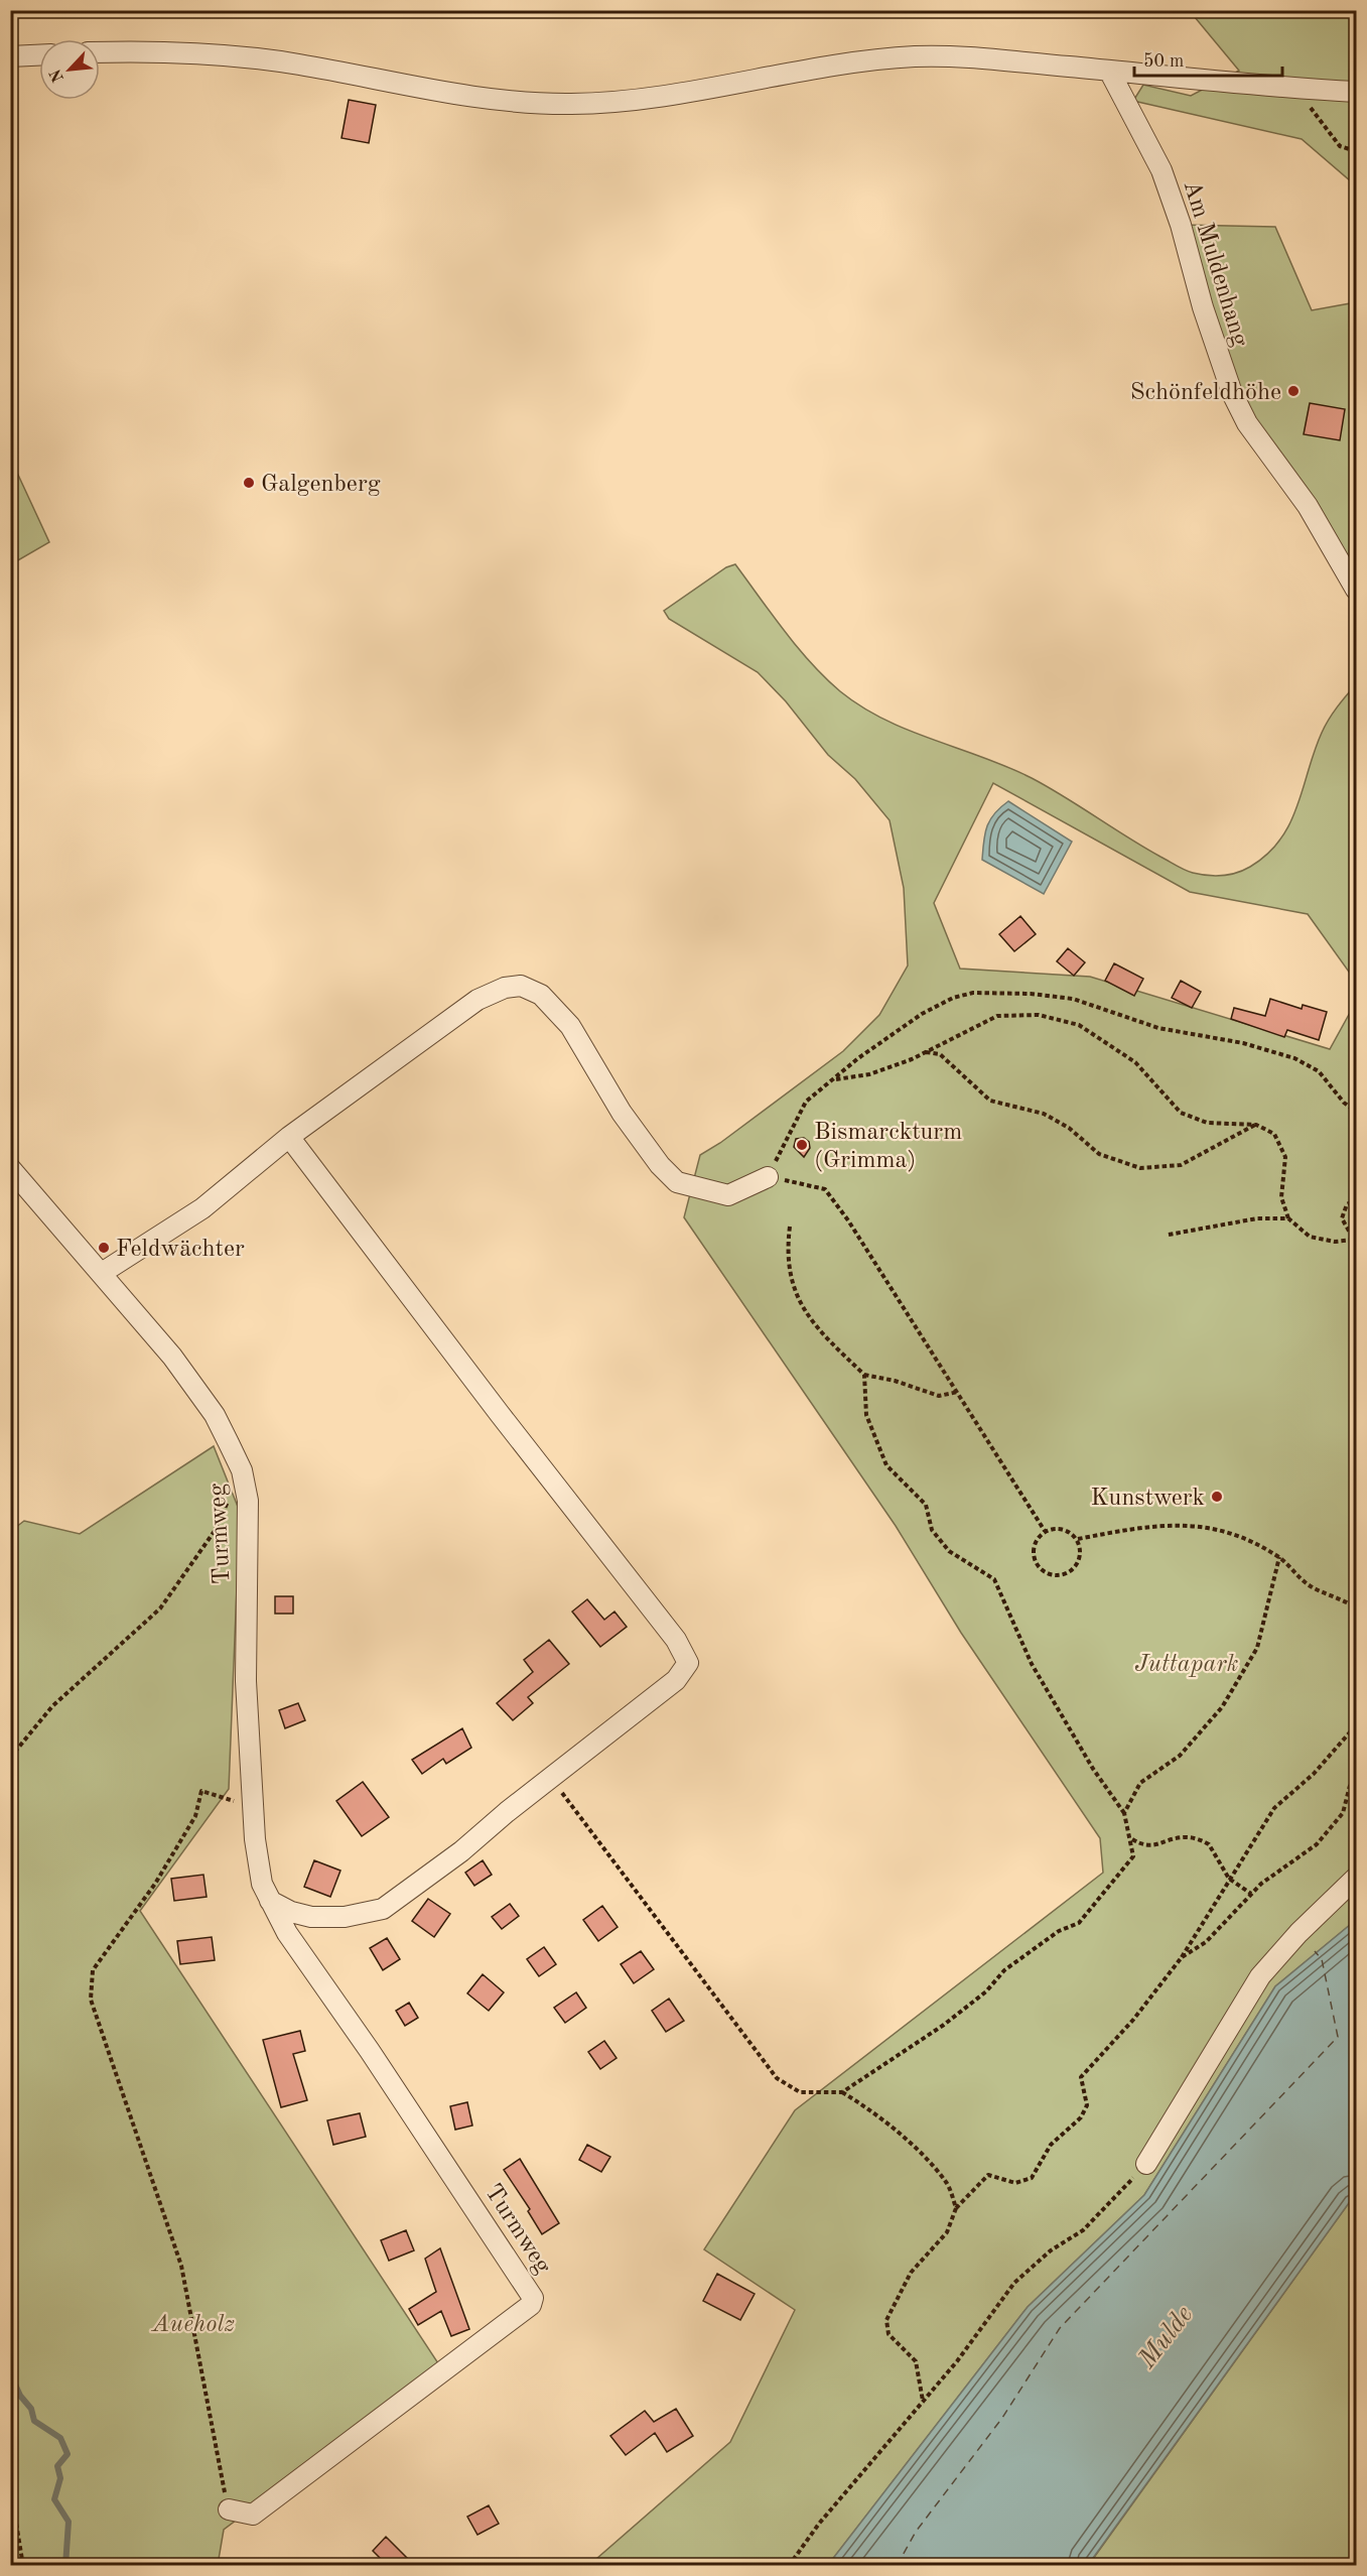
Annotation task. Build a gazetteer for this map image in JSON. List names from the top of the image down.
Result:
{
  "streets": {
    "street": ["Am Muldenhang", "Turmweg"]
  },
  "water": ["Mulde"],
  "parks": ["Juttapark", "Aueholz"],
  "places": [
    "Schönfeldhöhe",
    "Galgenberg",
    "Bismarckturm (Grimma)",
    "Feldwächter",
    "Kunstwerk"
  ],
  "scale_bar": "50 m",
  "north": "bottom left"
}
